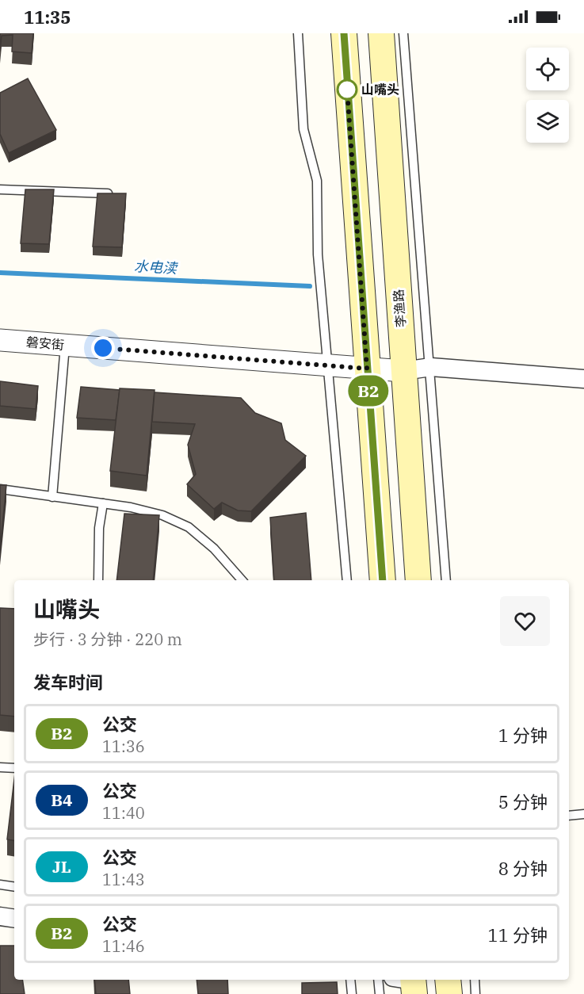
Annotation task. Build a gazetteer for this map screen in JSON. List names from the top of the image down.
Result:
{
  "streets": {
    "main road": ["李渔路"],
    "street": ["磐安街"]
  },
  "crossings": [
    ["李渔路", "磐安街"]
  ],
  "water": ["水电渎"],
  "places": ["山嘴头"],
  "lines": ["bus line B2"],
  "page": {
    "status": "11:35",
    "on_map": "B2",
    "heading": [
      ["山嘴头", "步行 · 3 分钟 · 220 m"],
      "发车时间"
    ],
    "list": [
      {
        "mark": "B2",
        "name": "公交",
        "note": "11:36",
        "value": "1 分钟"
      },
      {
        "mark": "B4",
        "name": "公交",
        "note": "11:40",
        "value": "5 分钟"
      },
      {
        "mark": "JL",
        "name": "公交",
        "note": "11:43",
        "value": "8 分钟"
      },
      {
        "mark": "B2",
        "name": "公交",
        "note": "11:46",
        "value": "11 分钟"
      }
    ]
  }
}
